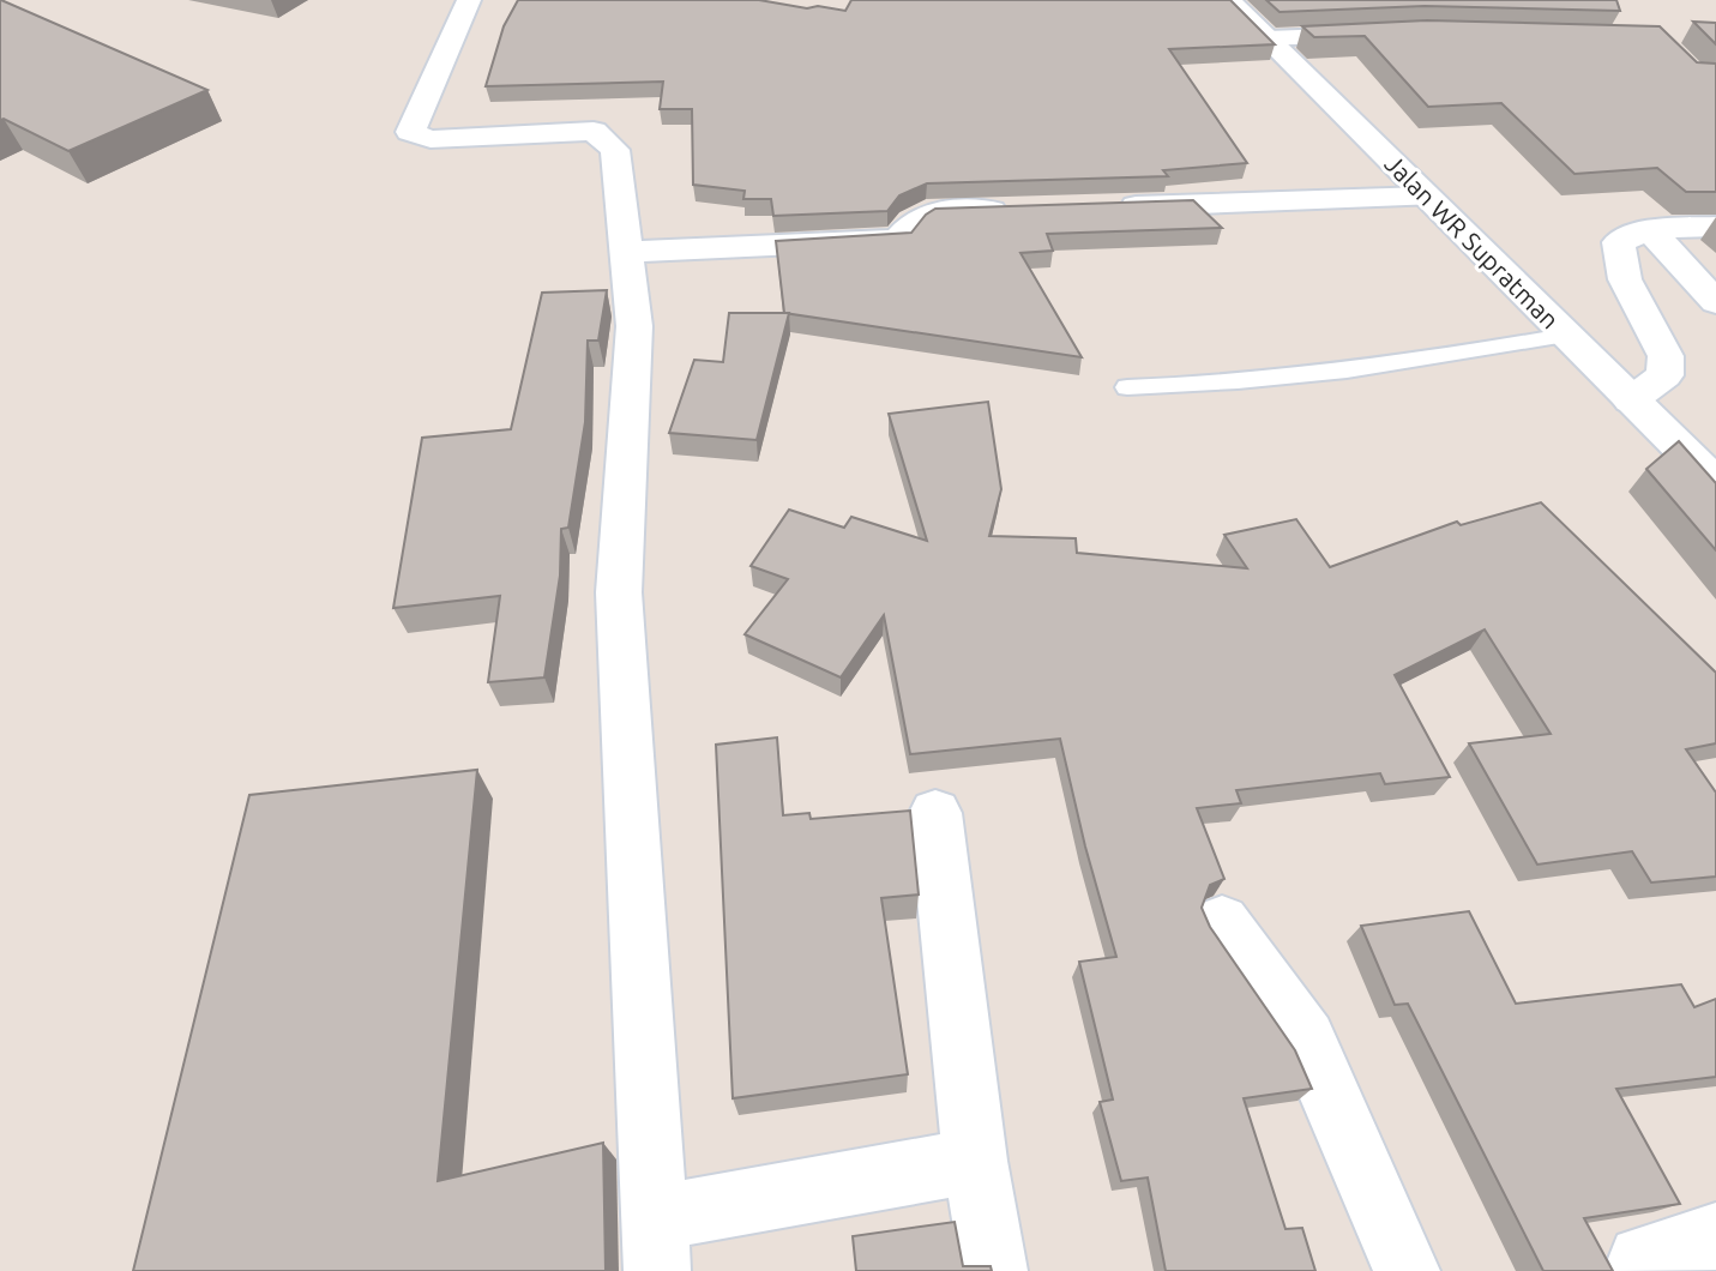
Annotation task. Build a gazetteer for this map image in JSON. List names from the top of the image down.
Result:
{
  "streets": {
    "street": ["Jalan WR Supratman"]
  }
}
